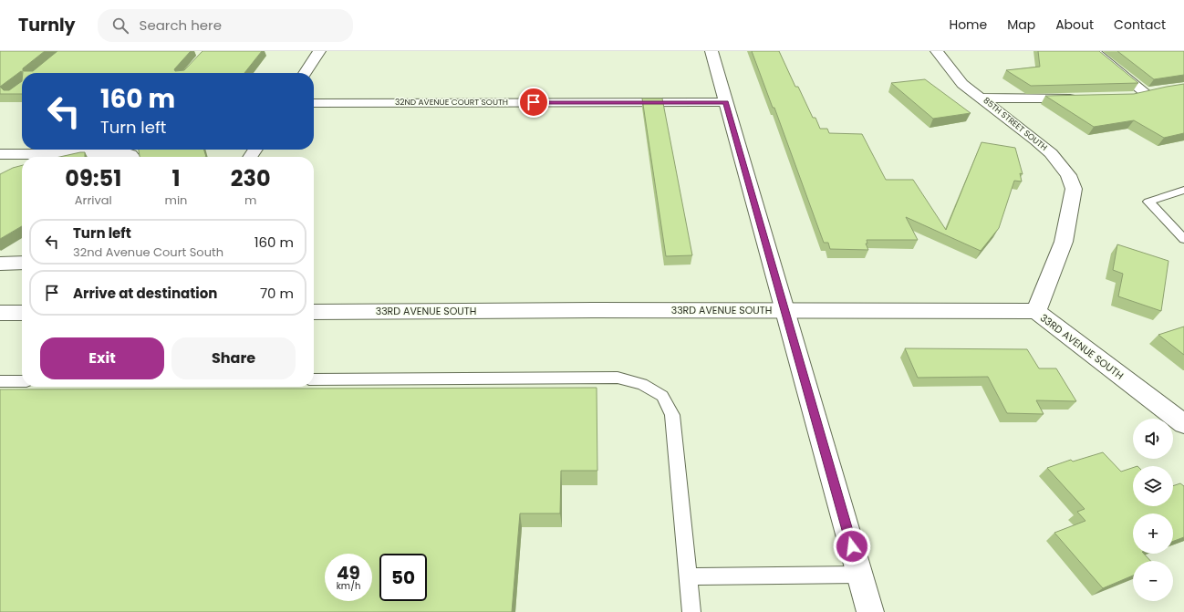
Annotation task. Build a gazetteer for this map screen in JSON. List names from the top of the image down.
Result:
{
  "streets": {
    "street": ["32ND AVENUE COURT SOUTH", "85TH STREET SOUTH", "33RD AVENUE SOUTH"]
  },
  "crossings": [
    ["85TH STREET SOUTH", "33RD AVENUE SOUTH"]
  ],
  "page": {
    "header": "Turnly",
    "search": "Search here",
    "nav": [
      "Home",
      "Map",
      "About",
      "Contact"
    ],
    "turn": ["160 m", "Turn left"],
    "eta": [
      "09:51",
      "Arrival",
      "1",
      "min",
      "230",
      "m"
    ],
    "list": [
      {
        "name": "Turn left",
        "note": "32nd Avenue Court South",
        "value": "160 m"
      },
      {
        "name": "Arrive at destination",
        "value": "70 m"
      }
    ],
    "buttons": ["Exit", "Share"],
    "map_buttons": ["+", "−"],
    "speed": "49 km/h",
    "limit": "50"
  }
}
